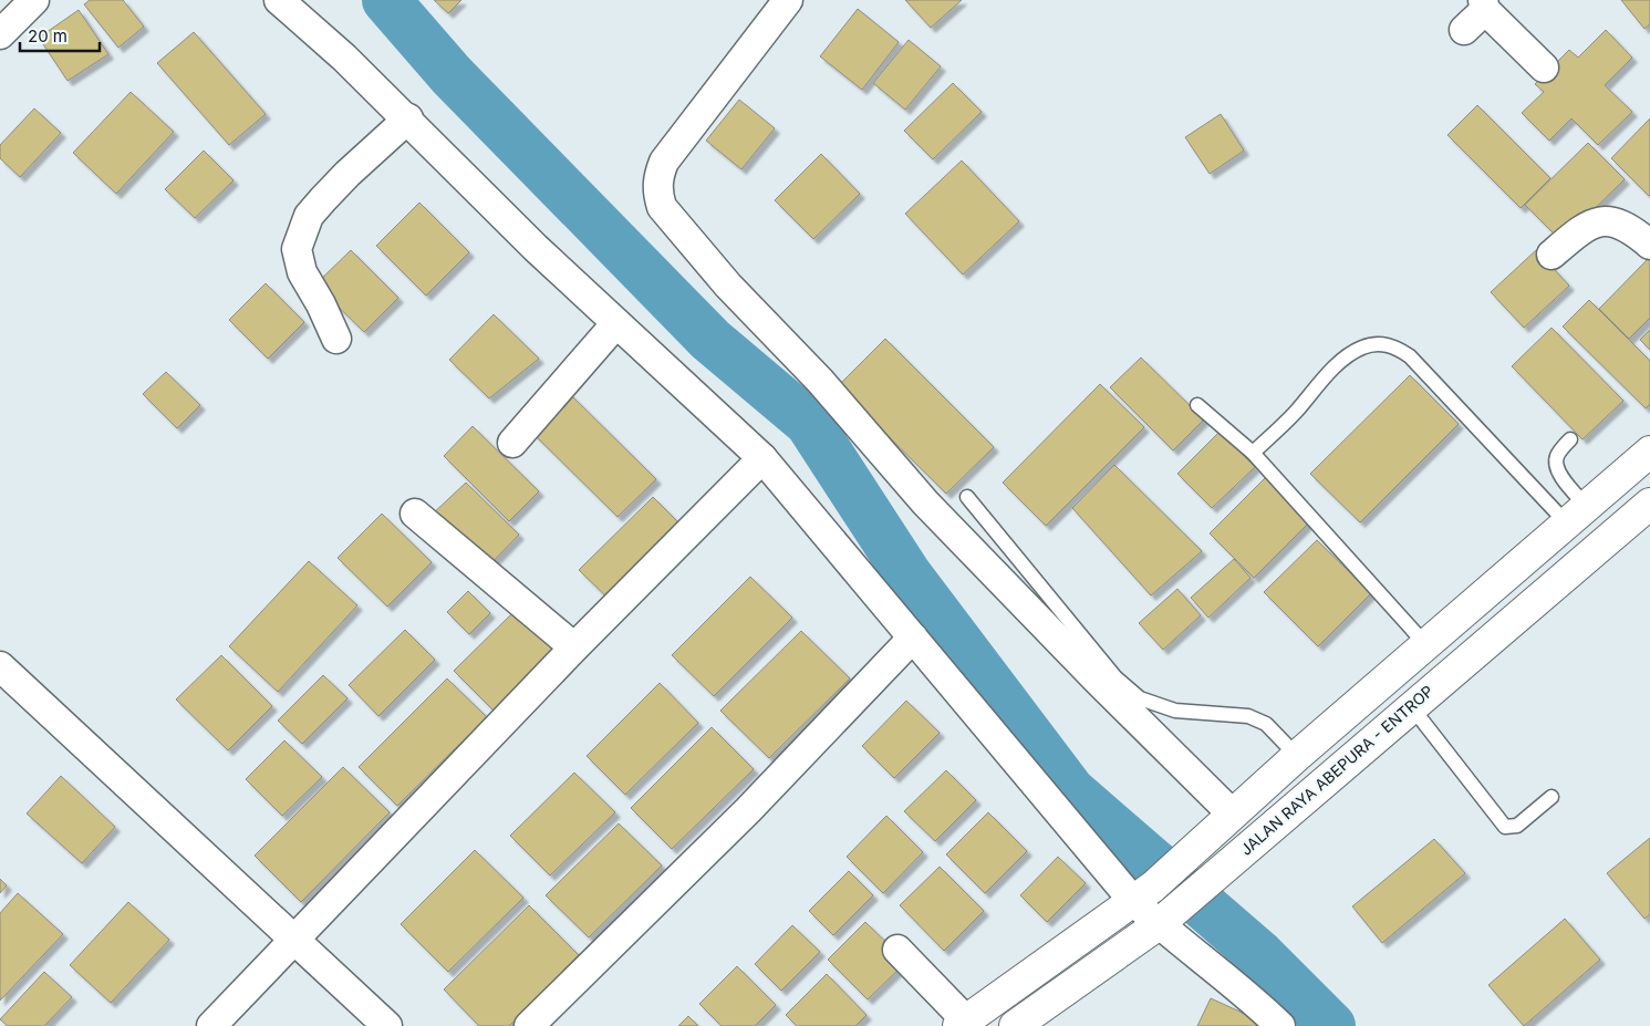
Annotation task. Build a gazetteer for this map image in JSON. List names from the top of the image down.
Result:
{
  "streets": {
    "highway": ["JALAN RAYA ABEPURA - ENTROP"]
  },
  "scale_bar": "20 m"
}
